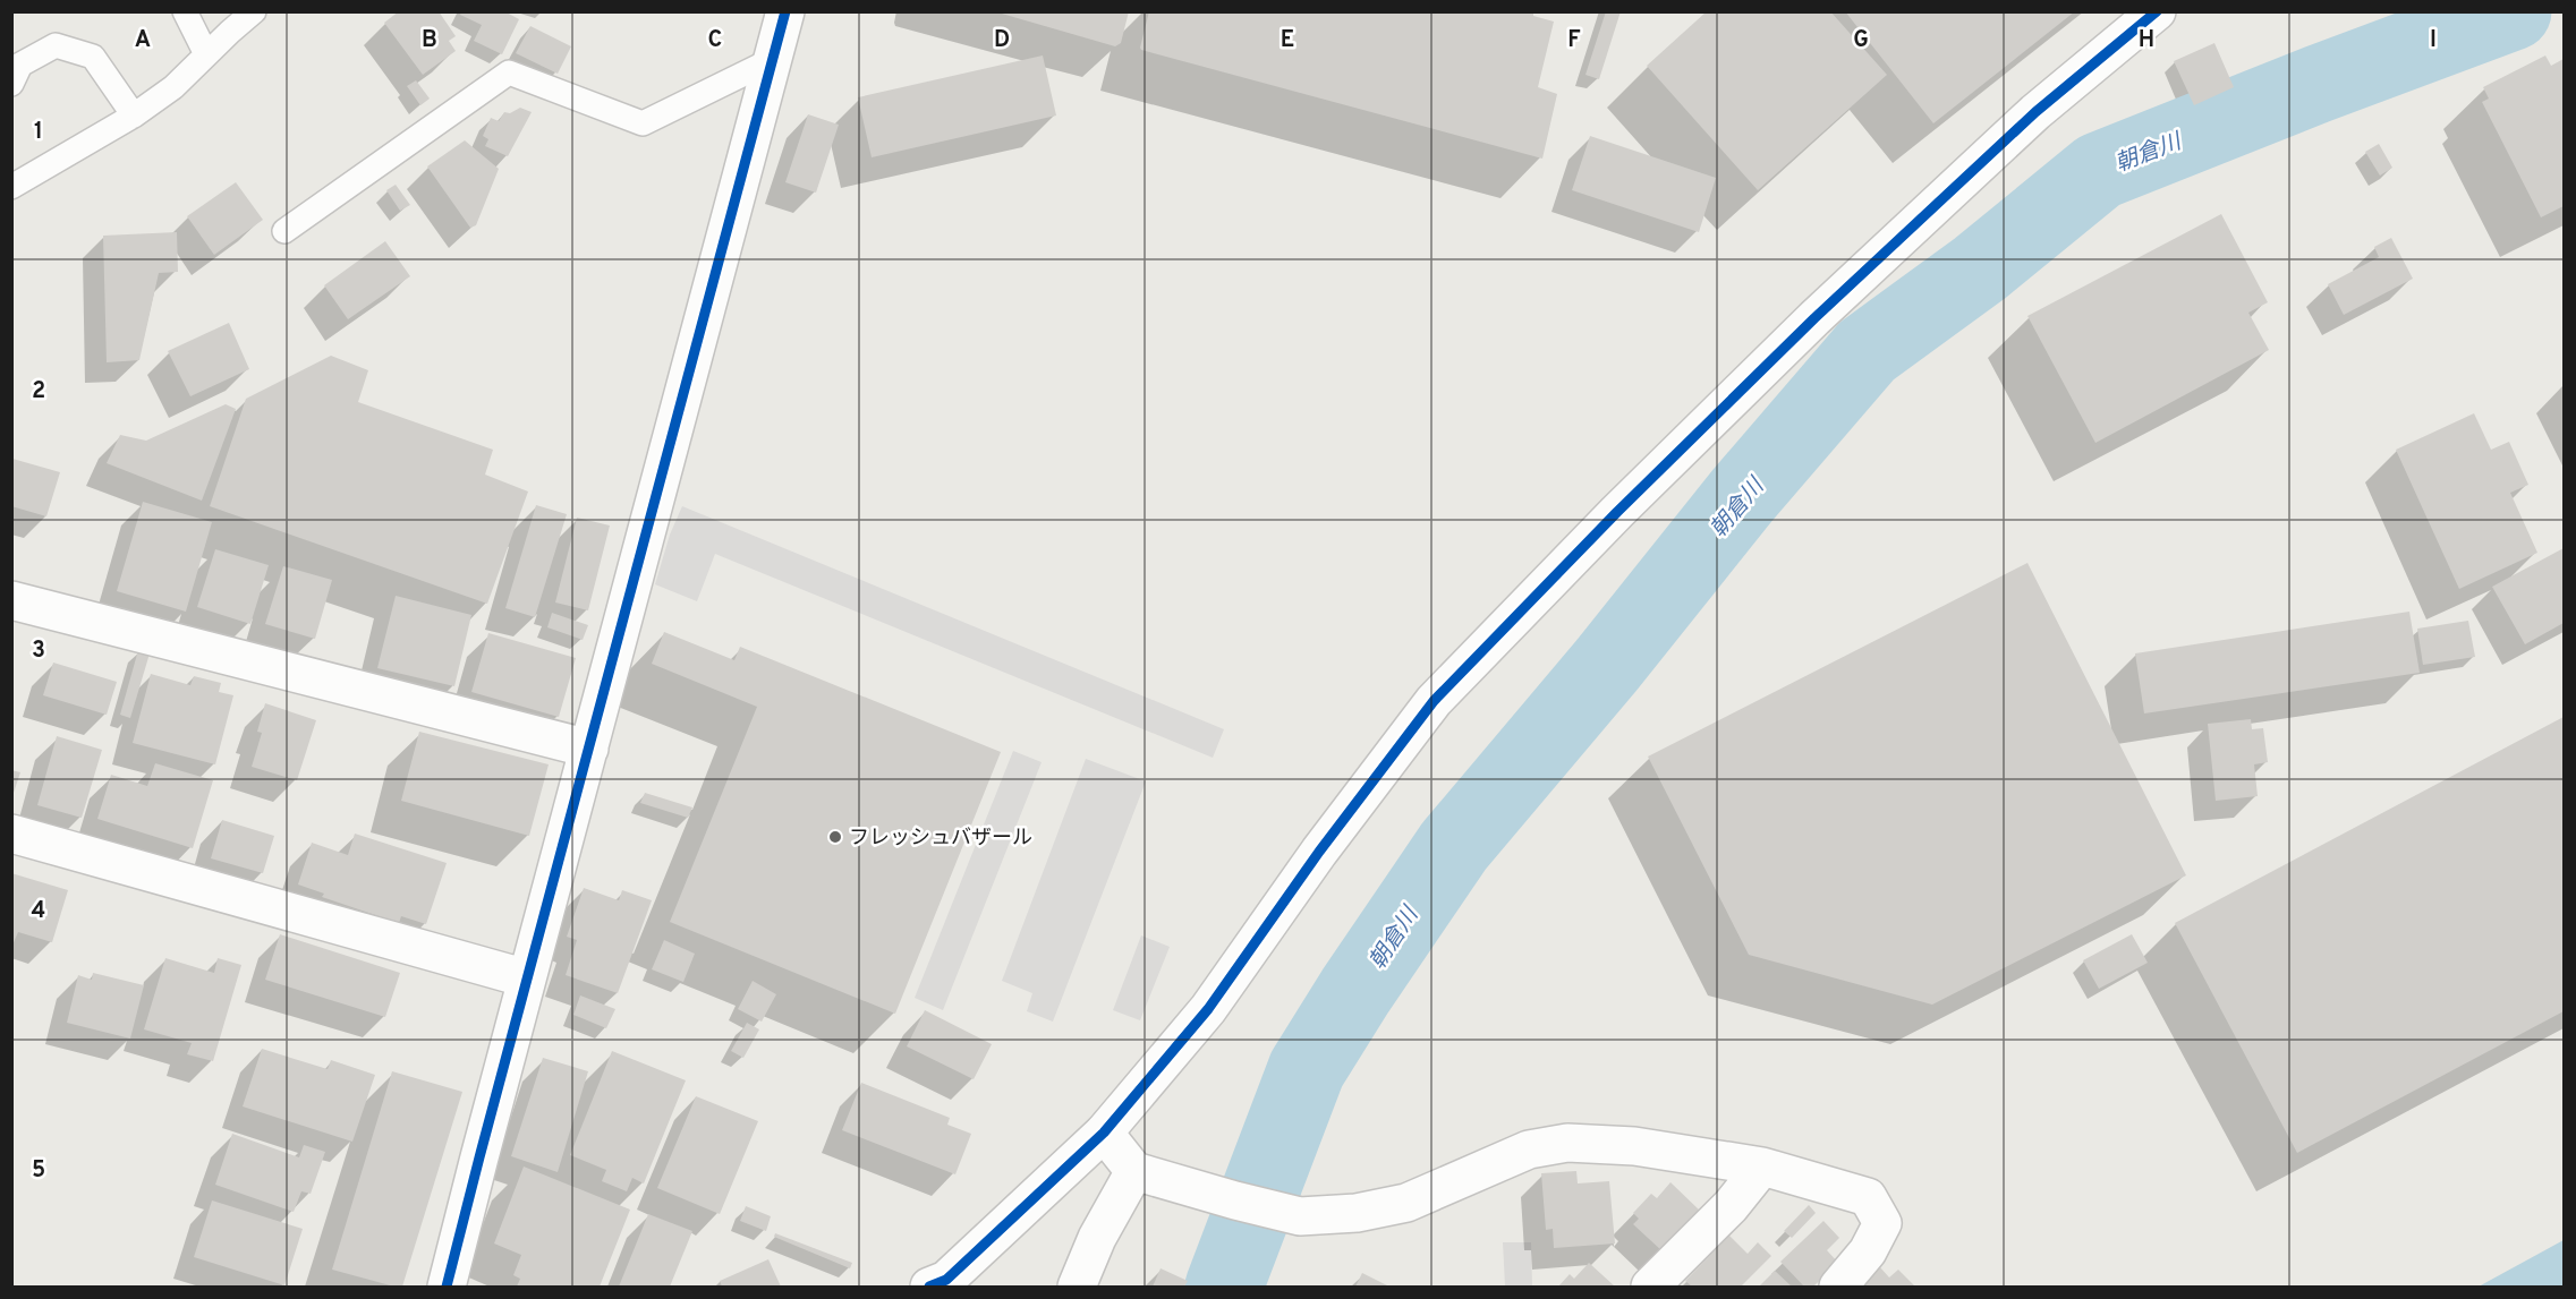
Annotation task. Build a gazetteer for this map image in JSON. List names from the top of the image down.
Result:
{
  "water": ["朝倉川"],
  "places": ["フレッシュバザール"],
  "grid": {
    "columns": [
      "A",
      "B",
      "C",
      "D",
      "E",
      "F",
      "G",
      "H",
      "I"
    ],
    "rows": [
      "1",
      "2",
      "3",
      "4",
      "5"
    ]
  }
}
